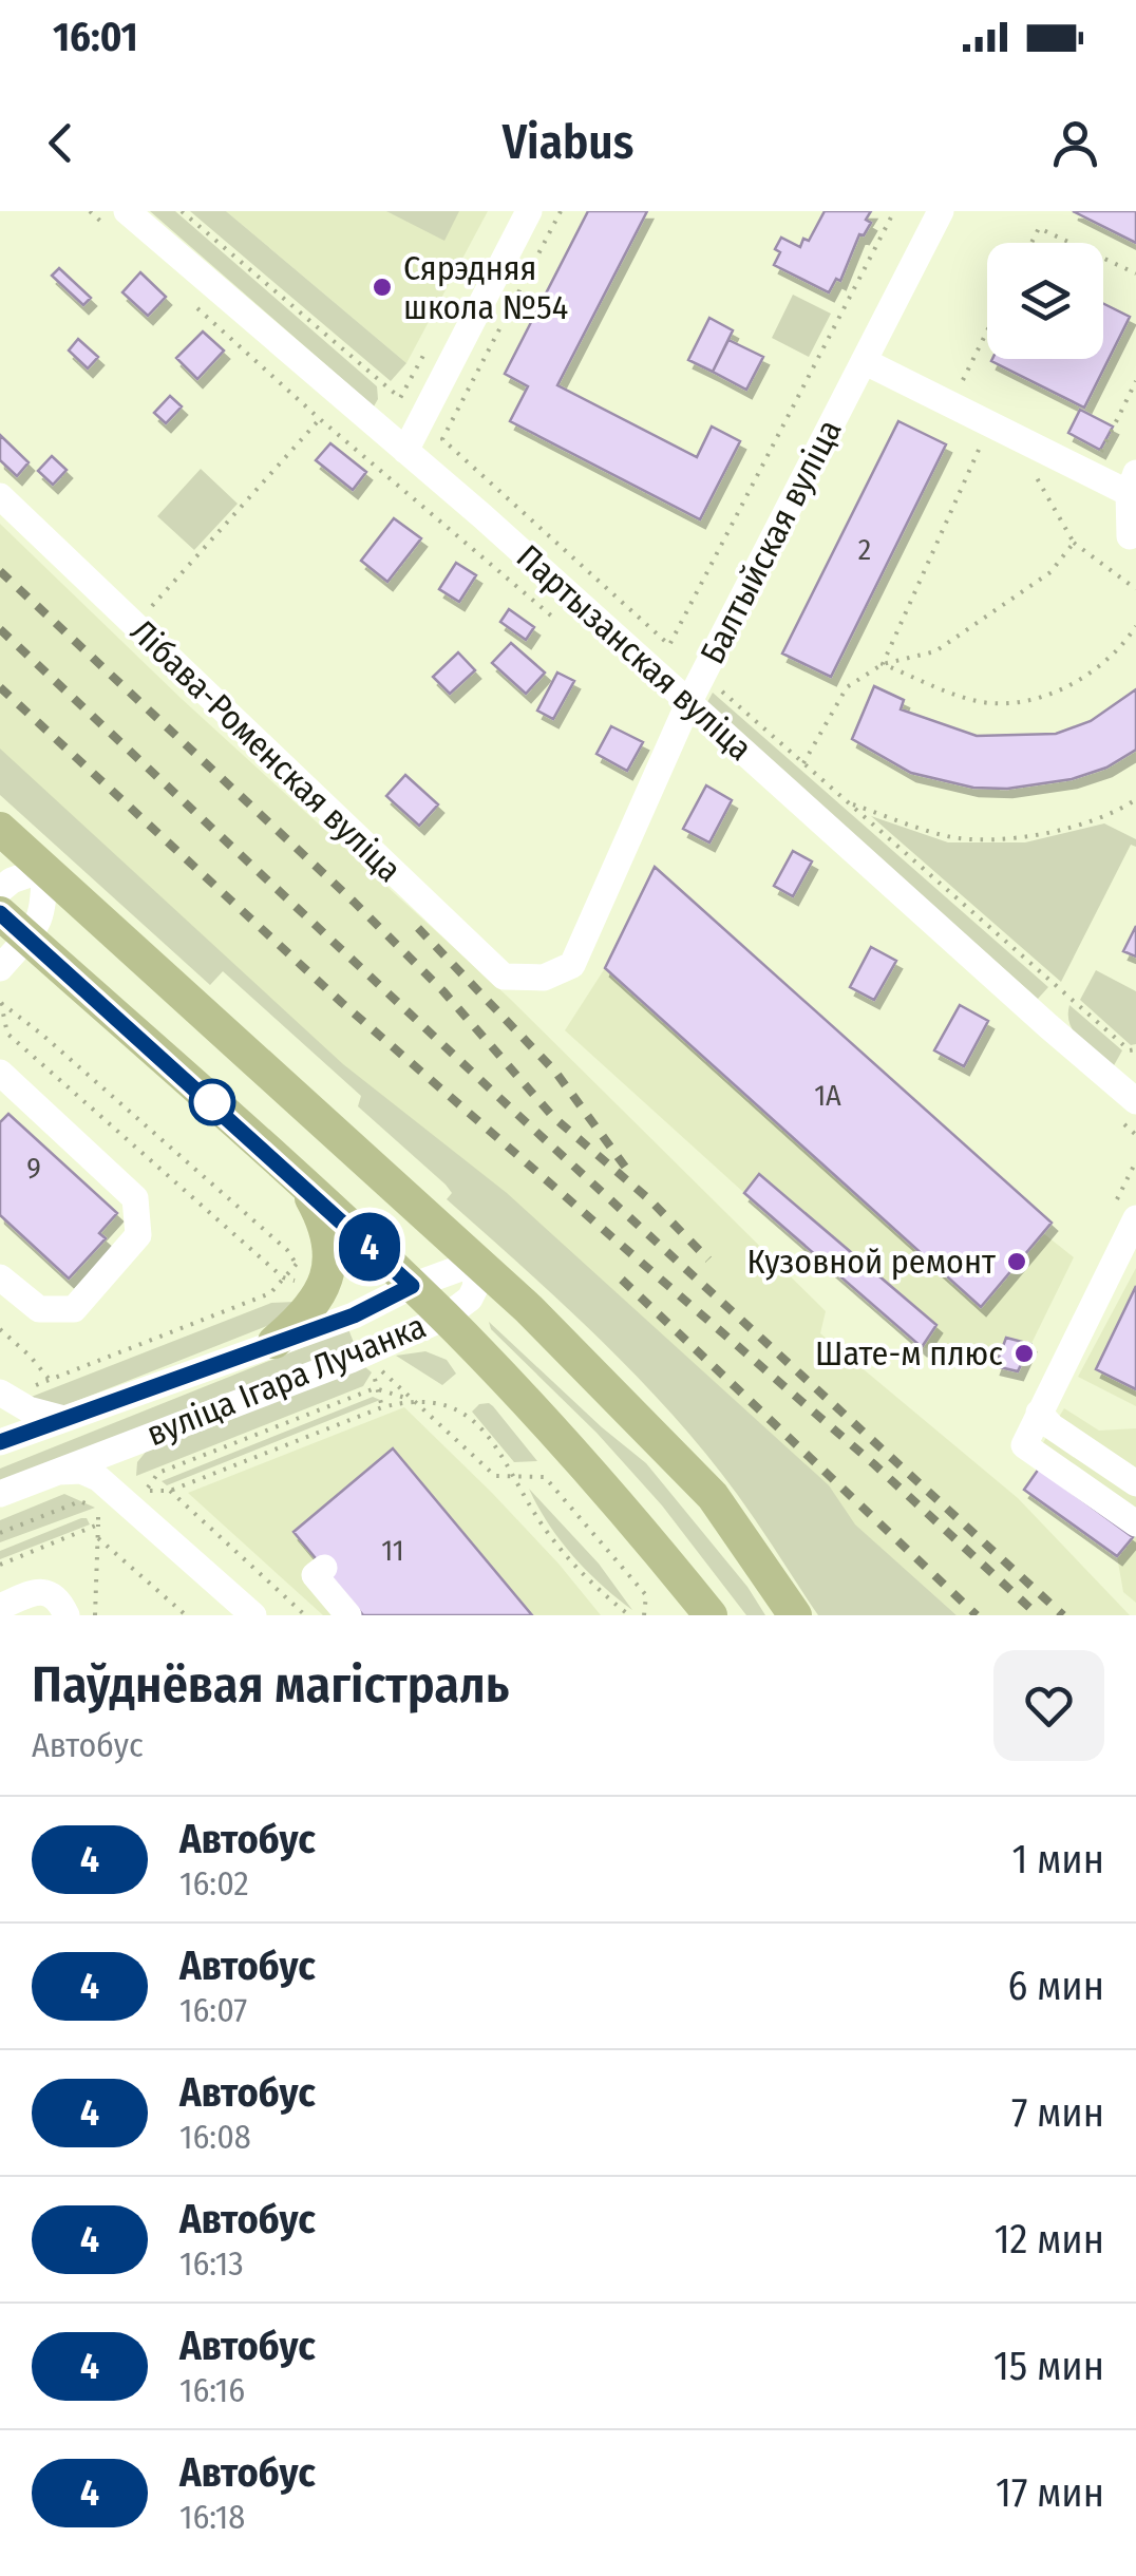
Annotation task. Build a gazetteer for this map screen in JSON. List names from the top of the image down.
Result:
{
  "streets": {
    "street": [
      "Балтыйская вуліца",
      "Партызанская вуліца",
      "Лібава-Роменская вуліца",
      "вуліца Ігара Лучанка"
    ]
  },
  "crossings": [
    ["Балтыйская вуліца", "Партызанская вуліца"],
    ["Балтыйская вуліца", "Лібава-Роменская вуліца"]
  ],
  "places": ["Сярэдняя школа №54", "Кузовной ремонт", "Шате-м плюс"],
  "lines": ["bus line 4"],
  "house_numbers": [
    "2",
    "1А",
    "9",
    "11"
  ],
  "page": {
    "status": "16:01",
    "header": "Viabus",
    "on_map": "4",
    "heading": ["Паўднёвая магістраль", "Автобус"],
    "list": [
      {
        "mark": "4",
        "name": "Автобус",
        "note": "16:02",
        "value": "1 мин"
      },
      {
        "mark": "4",
        "name": "Автобус",
        "note": "16:07",
        "value": "6 мин"
      },
      {
        "mark": "4",
        "name": "Автобус",
        "note": "16:08",
        "value": "7 мин"
      },
      {
        "mark": "4",
        "name": "Автобус",
        "note": "16:13",
        "value": "12 мин"
      },
      {
        "mark": "4",
        "name": "Автобус",
        "note": "16:16",
        "value": "15 мин"
      },
      {
        "mark": "4",
        "name": "Автобус",
        "note": "16:18",
        "value": "17 мин"
      }
    ]
  }
}
